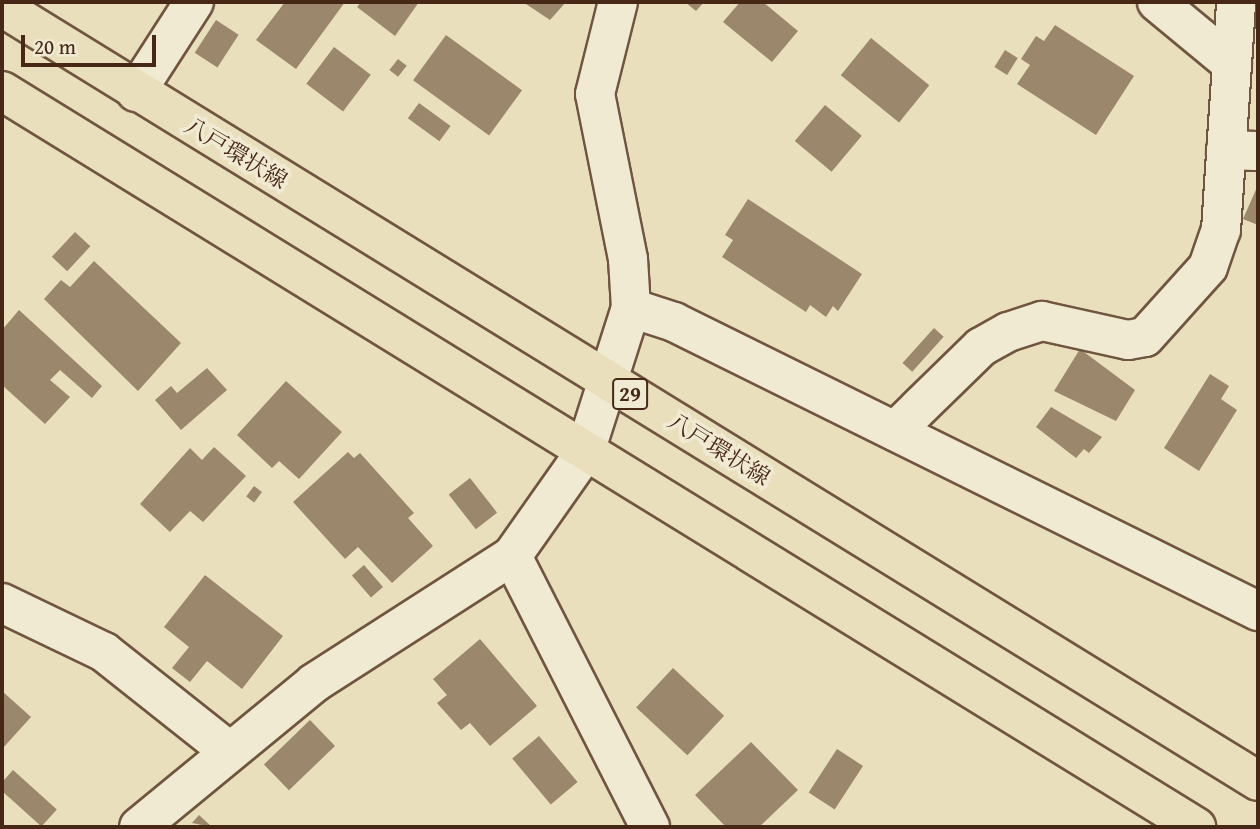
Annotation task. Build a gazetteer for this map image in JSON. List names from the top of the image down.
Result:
{
  "streets": {
    "main road": ["八戸環状線", "29"]
  },
  "scale_bar": "20 m"
}
